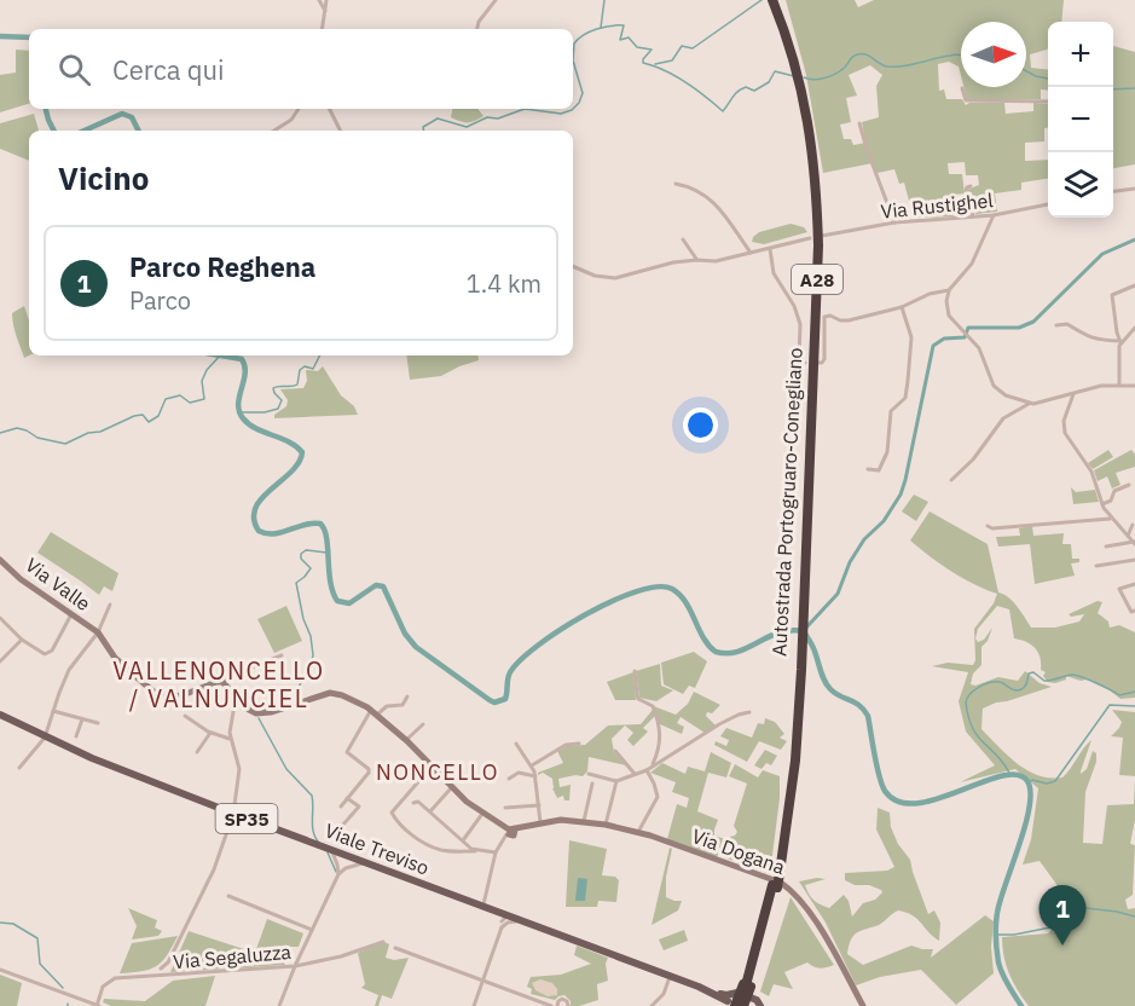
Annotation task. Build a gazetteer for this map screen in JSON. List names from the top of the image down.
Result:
{
  "streets": {
    "highway": ["A28", "Autostrada Portogruaro-Conegliano"],
    "main road": ["SP35", "Viale Treviso"],
    "street": [
      "Via Rustighel",
      "Via Valle",
      "Via Dogana",
      "Via Segaluzza"
    ]
  },
  "crossings": [
    ["Autostrada Portogruaro-Conegliano", "Viale Treviso"]
  ],
  "districts": ["VALLENONCELLO / VALNUNCIEL", "NONCELLO"],
  "north": "right",
  "page": {
    "map_buttons": ["+", "−"],
    "search": "Cerca qui",
    "heading": "Vicino",
    "list": [
      {
        "mark": "1",
        "name": "Parco Reghena",
        "note": "Parco",
        "value": "1.4 km"
      }
    ],
    "pins": "1"
  }
}
